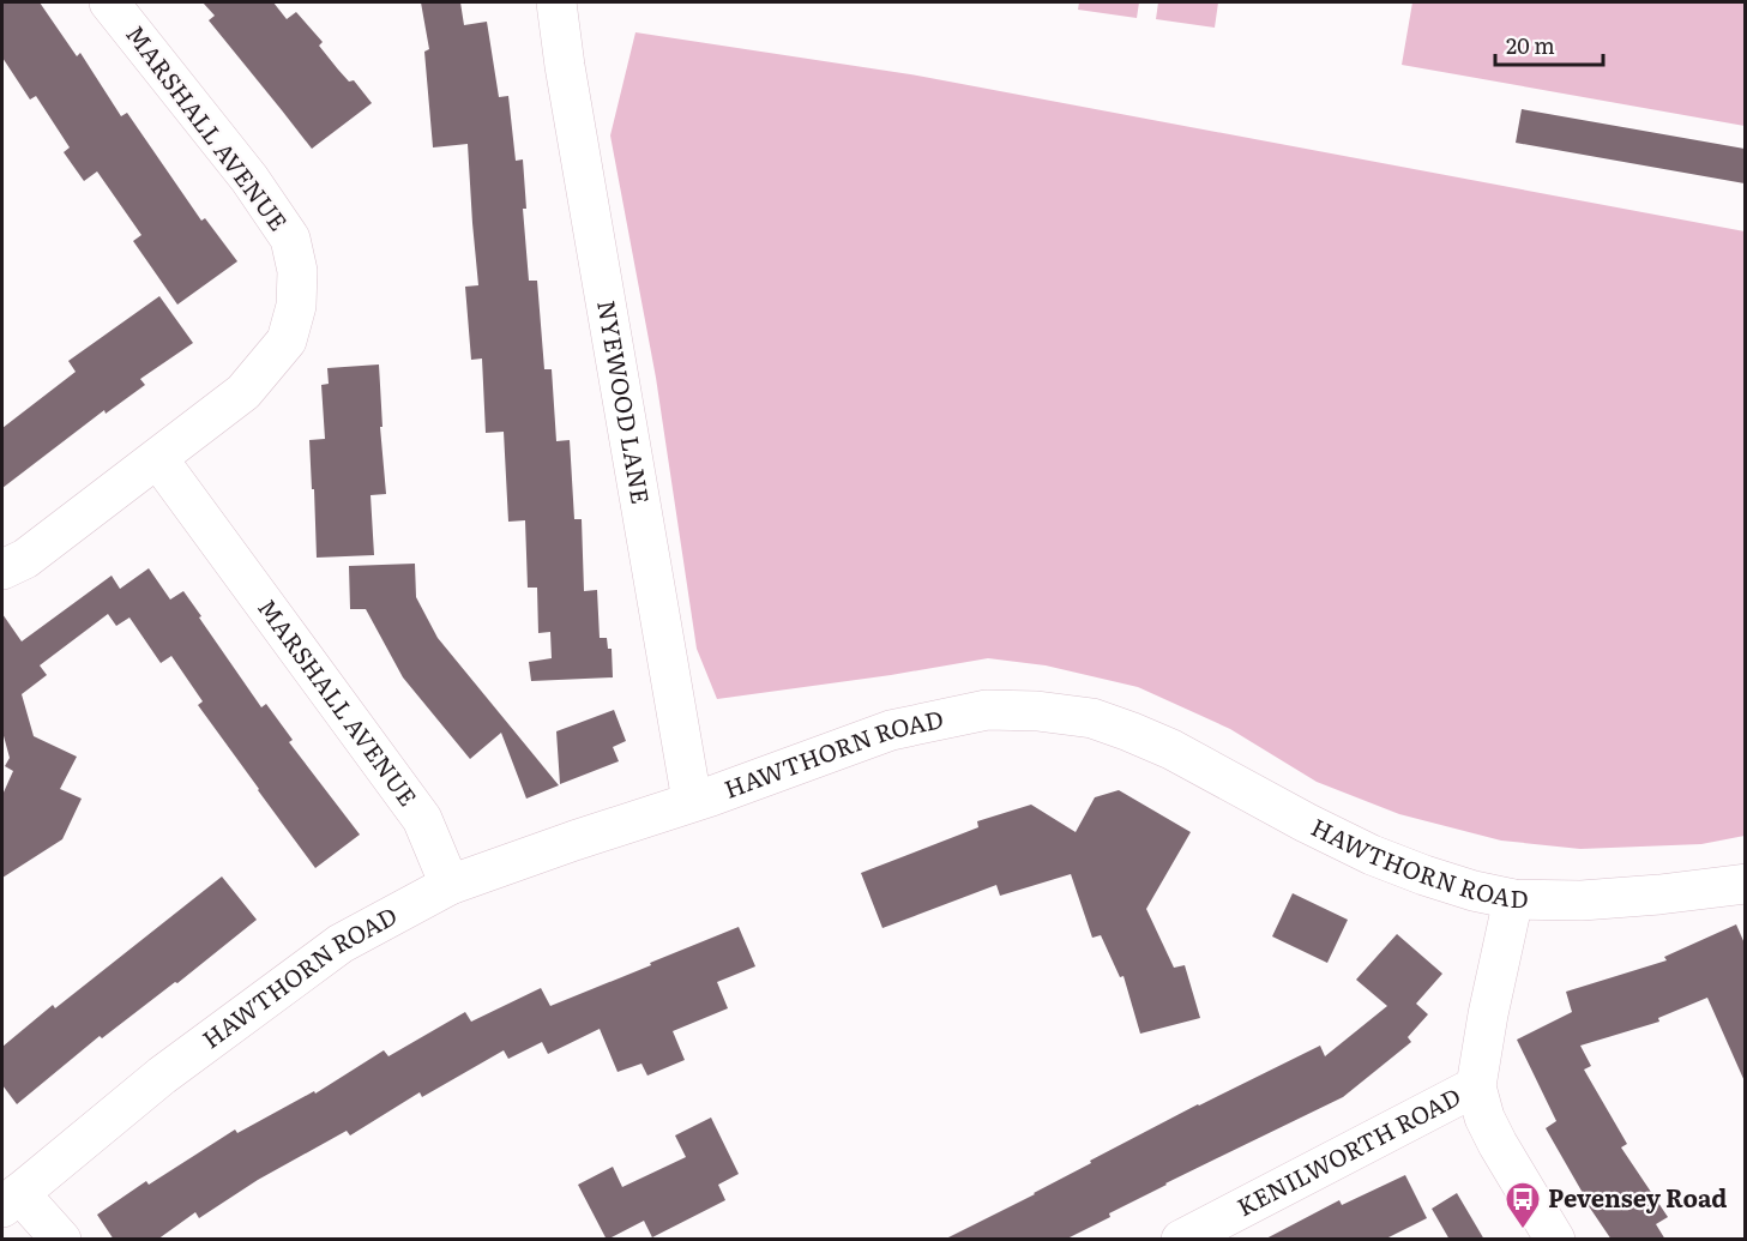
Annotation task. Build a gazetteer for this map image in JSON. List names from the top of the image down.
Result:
{
  "streets": {
    "street": [
      "MARSHALL AVENUE",
      "NYEWOOD LANE",
      "HAWTHORN ROAD",
      "KENILWORTH ROAD"
    ]
  },
  "crossings": [
    ["MARSHALL AVENUE", "HAWTHORN ROAD"],
    ["NYEWOOD LANE", "HAWTHORN ROAD"]
  ],
  "places": {
    "bus stop": ["Pevensey Road"]
  },
  "scale_bar": "20 m"
}
